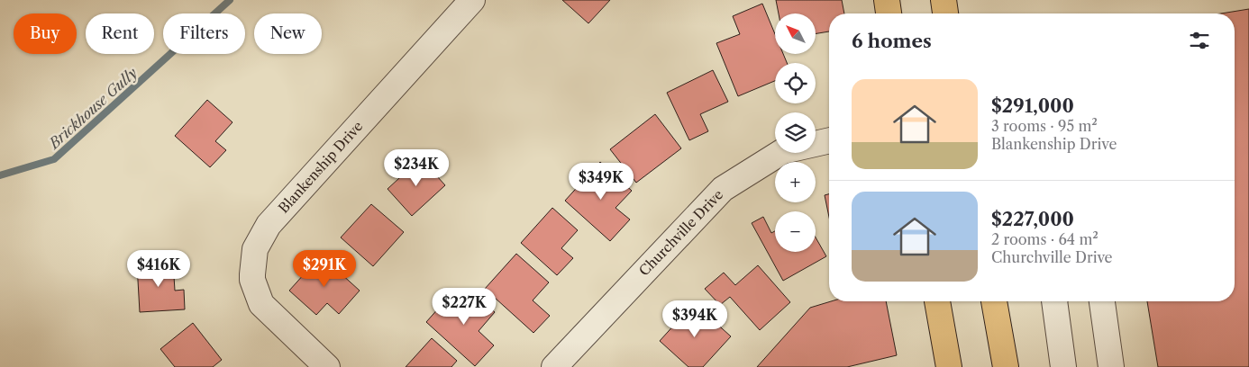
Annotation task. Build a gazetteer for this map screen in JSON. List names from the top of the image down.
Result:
{
  "streets": {
    "street": ["Blankenship Drive", "Churchville Drive"]
  },
  "water": ["Brickhouse Gully"],
  "north": "top left",
  "page": {
    "map_buttons": ["+", "−"],
    "chip": [
      "Buy",
      "Rent",
      "Filters",
      "New"
    ],
    "heading": "6 homes",
    "list": [
      {
        "name": "$291,000",
        "note": "3 rooms · 95 m² · Blankenship Drive"
      },
      {
        "name": "$227,000",
        "note": "2 rooms · 64 m² · Churchville Drive"
      }
    ],
    "price": [
      "$234K",
      "$349K",
      "$416K",
      "$291K",
      "$227K",
      "$394K"
    ]
  }
}
